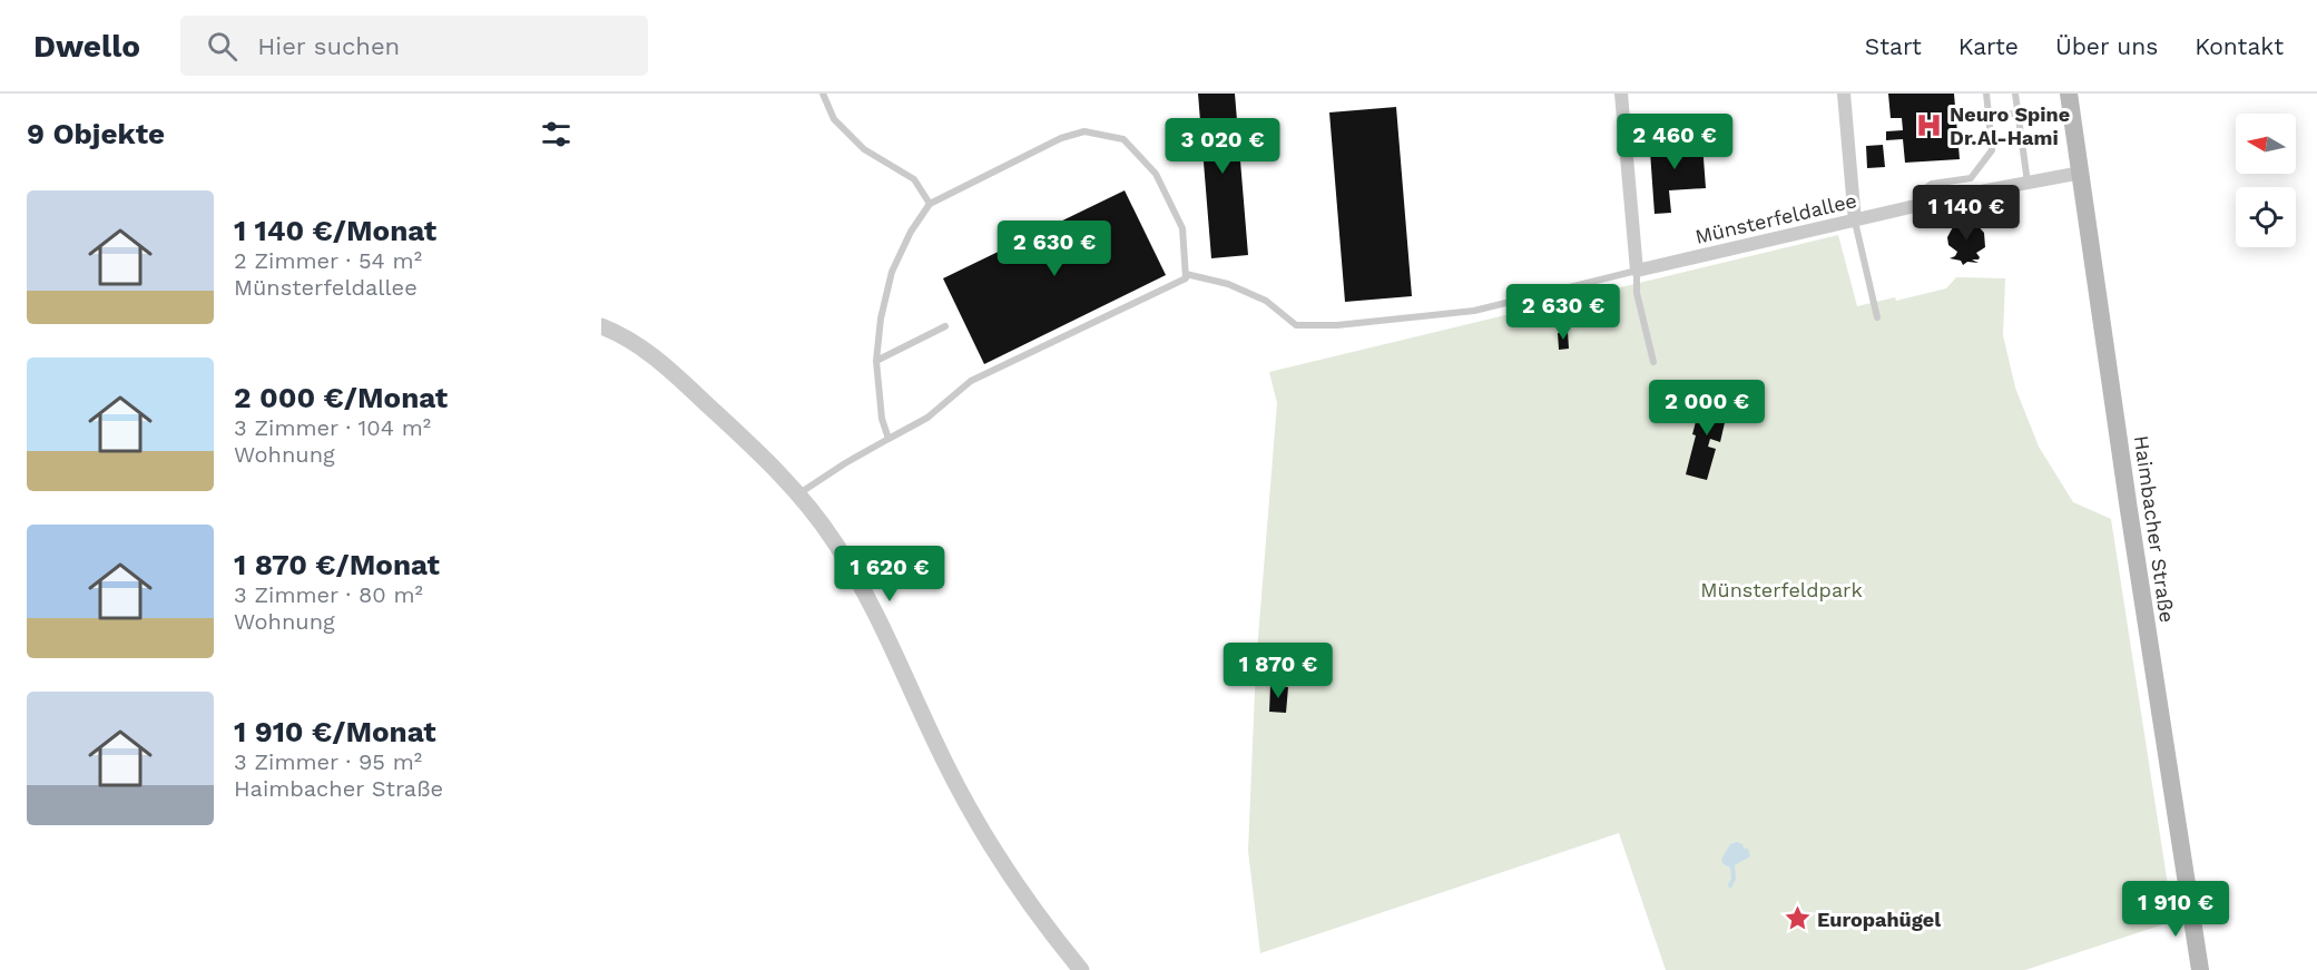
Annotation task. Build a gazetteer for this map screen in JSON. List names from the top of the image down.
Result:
{
  "streets": {
    "main road": ["Haimbacher Straße"],
    "street": ["Münsterfeldallee"]
  },
  "crossings": [
    ["Münsterfeldallee", "Haimbacher Straße"]
  ],
  "parks": ["Münsterfeldpark"],
  "places": {
    "hospital": ["Neuro Spine Dr.Al-Hami"],
    "place": ["Europahügel"]
  },
  "north": "left",
  "page": {
    "header": "Dwello",
    "search": "Hier suchen",
    "nav": [
      "Start",
      "Karte",
      "Über uns",
      "Kontakt"
    ],
    "heading": "9 Objekte",
    "price": [
      "2 460 €",
      "3 020 €",
      "1 140 €",
      "2 630 €",
      "2 630 €",
      "2 000 €",
      "1 620 €",
      "1 870 €",
      "1 910 €"
    ],
    "list": [
      {
        "name": "1 140 €/Monat",
        "note": "2 Zimmer · 54 m² · Münsterfeldallee"
      },
      {
        "name": "2 000 €/Monat",
        "note": "3 Zimmer · 104 m² · Wohnung"
      },
      {
        "name": "1 870 €/Monat",
        "note": "3 Zimmer · 80 m² · Wohnung"
      },
      {
        "name": "1 910 €/Monat",
        "note": "3 Zimmer · 95 m² · Haimbacher Straße"
      }
    ]
  }
}
